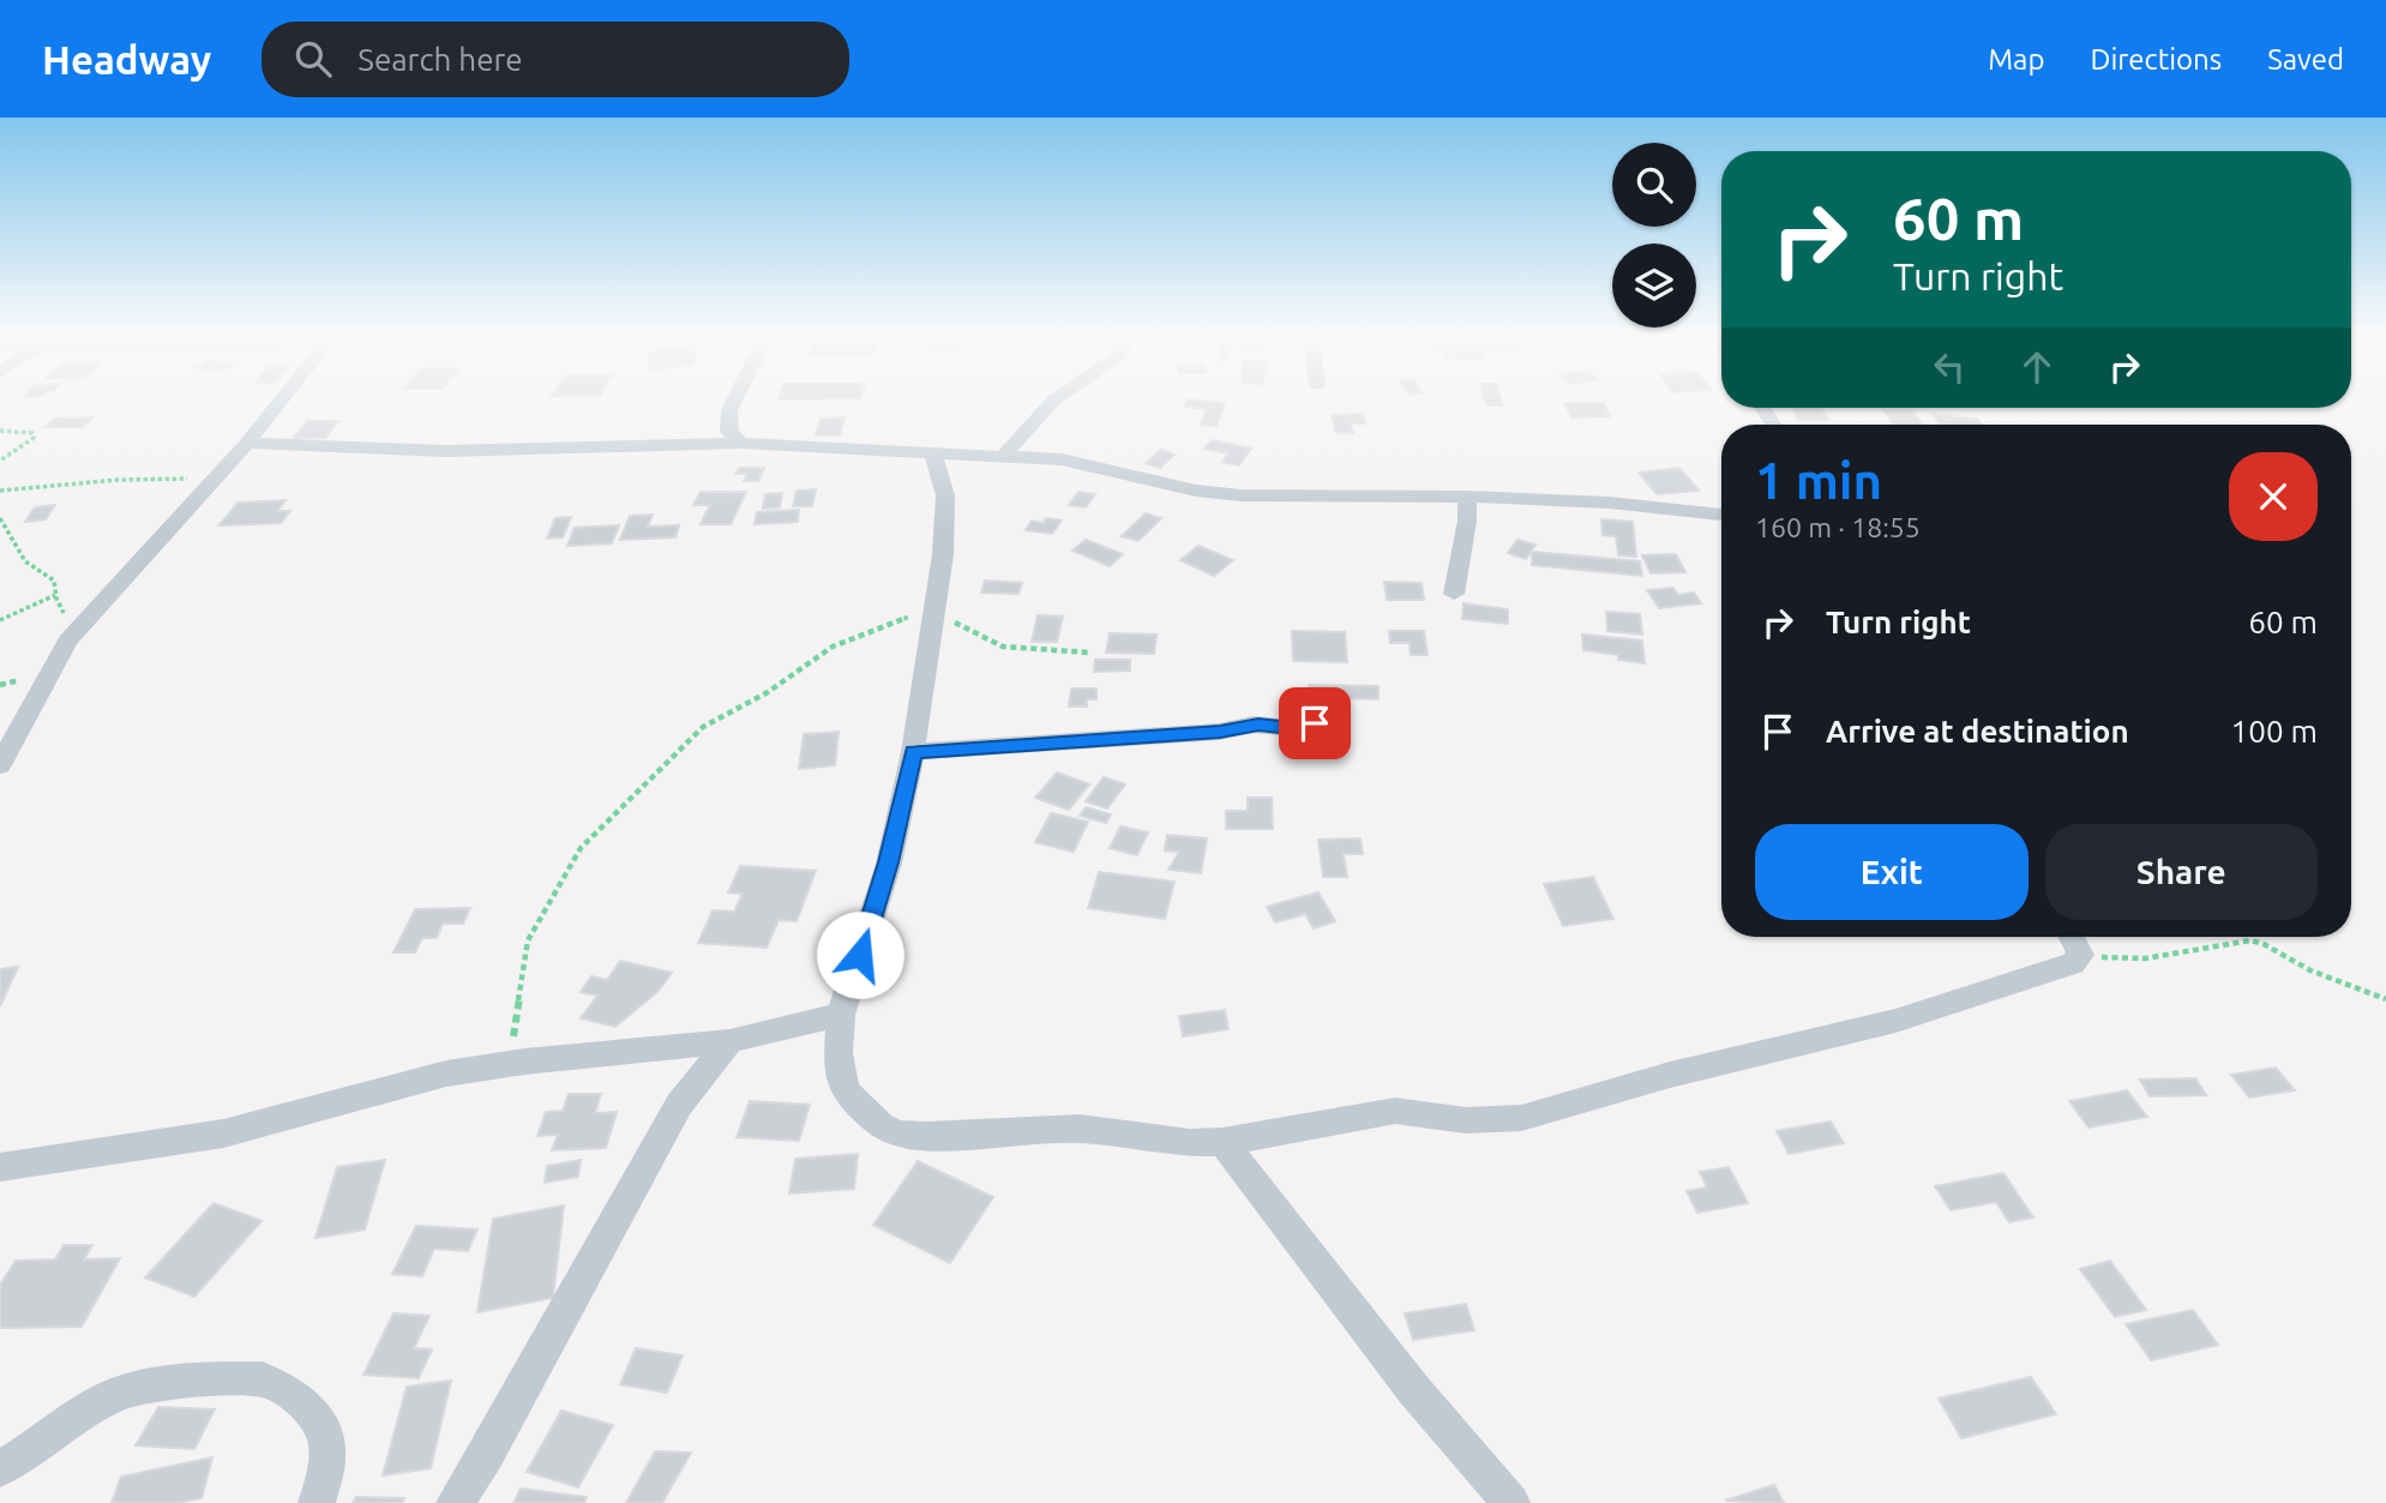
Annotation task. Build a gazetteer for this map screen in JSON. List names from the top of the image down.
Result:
{
  "page": {
    "header": "Headway",
    "search": "Search here",
    "nav": ["Map", "Directions", "Saved"],
    "turn": ["60 m", "Turn right"],
    "heading": ["1 min", "160 m · 18:55"],
    "list": [
      {
        "name": "Turn right",
        "value": "60 m"
      },
      {
        "name": "Arrive at destination",
        "value": "100 m"
      }
    ],
    "buttons": ["Exit", "Share"]
  }
}
